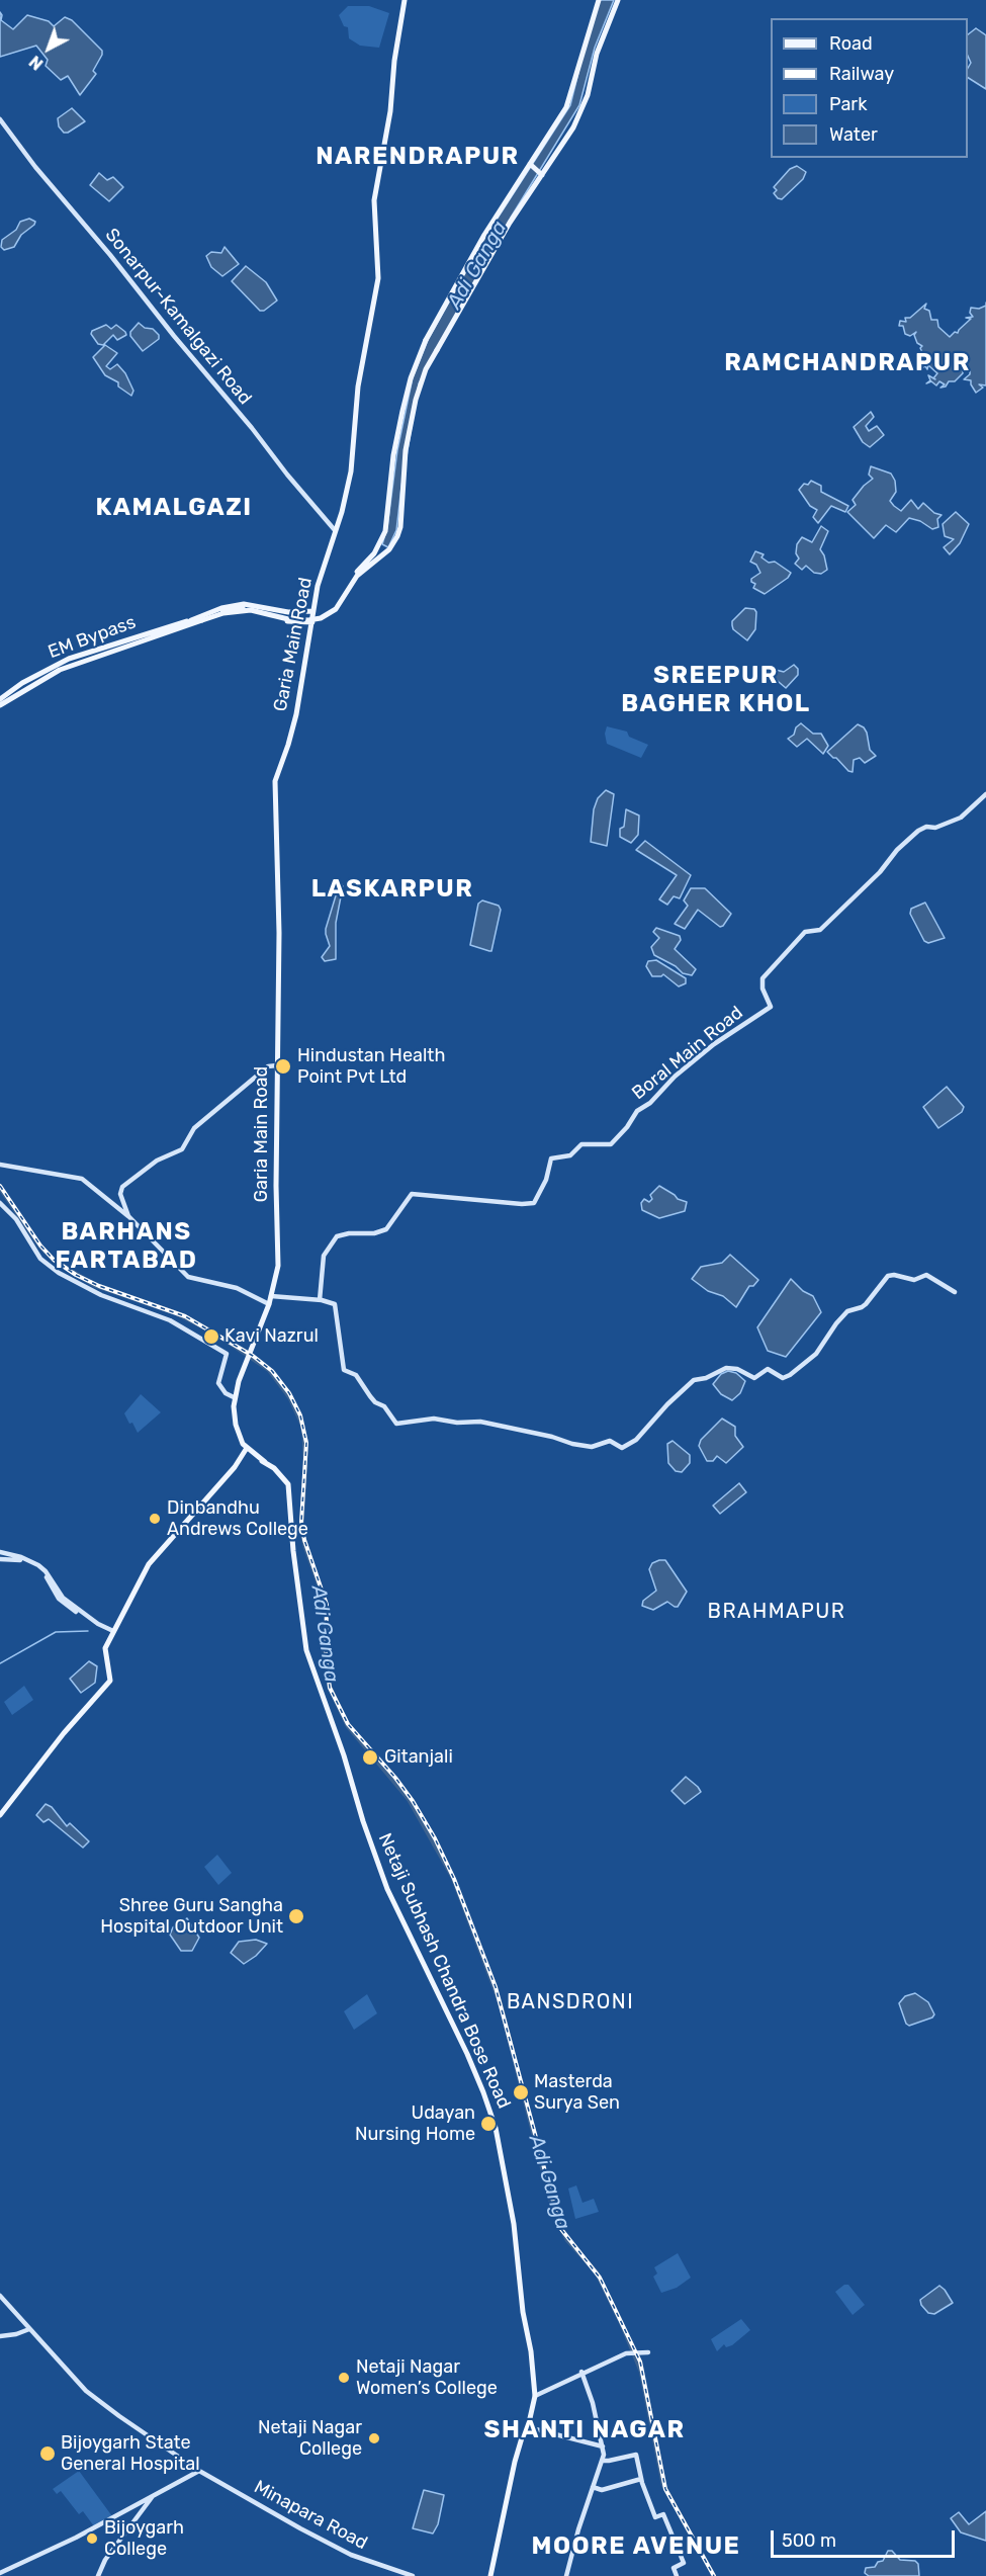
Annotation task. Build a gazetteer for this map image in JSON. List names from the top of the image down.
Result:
{
  "streets": {
    "main road": [
      "Sonarpur-Kamalgazi Road",
      "EM Bypass",
      "Garia Main Road",
      "Boral Main Road",
      "Netaji Subhash Chandra Bose Road",
      "Minapara Road"
    ]
  },
  "crossings": [
    ["Sonarpur-Kamalgazi Road", "Garia Main Road"],
    ["Garia Main Road", "Netaji Subhash Chandra Bose Road"]
  ],
  "districts": [
    "NARENDRAPUR",
    "RAMCHANDRAPUR",
    "KAMALGAZI",
    "SREEPUR BAGHER KHOL",
    "LASKARPUR",
    "BARHANS FARTABAD",
    "BRAHMAPUR",
    "BANSDRONI",
    "SHANTI NAGAR",
    "MOORE AVENUE"
  ],
  "water": ["Adi Ganga"],
  "places": [
    "Hindustan Health Point Pvt Ltd",
    "Kavi Nazrul",
    "Dinbandhu Andrews College",
    "Gitanjali",
    "Shree Guru Sangha Hospital Outdoor Unit",
    "Masterda Surya Sen",
    "Udayan Nursing Home",
    "Netaji Nagar Women’s College",
    "Netaji Nagar College",
    "Bijoygarh State General Hospital",
    "Bijoygarh College"
  ],
  "legend": [
    "Road",
    "Railway",
    "Park",
    "Water"
  ],
  "scale_bar": "500 m",
  "north": "bottom left"
}
